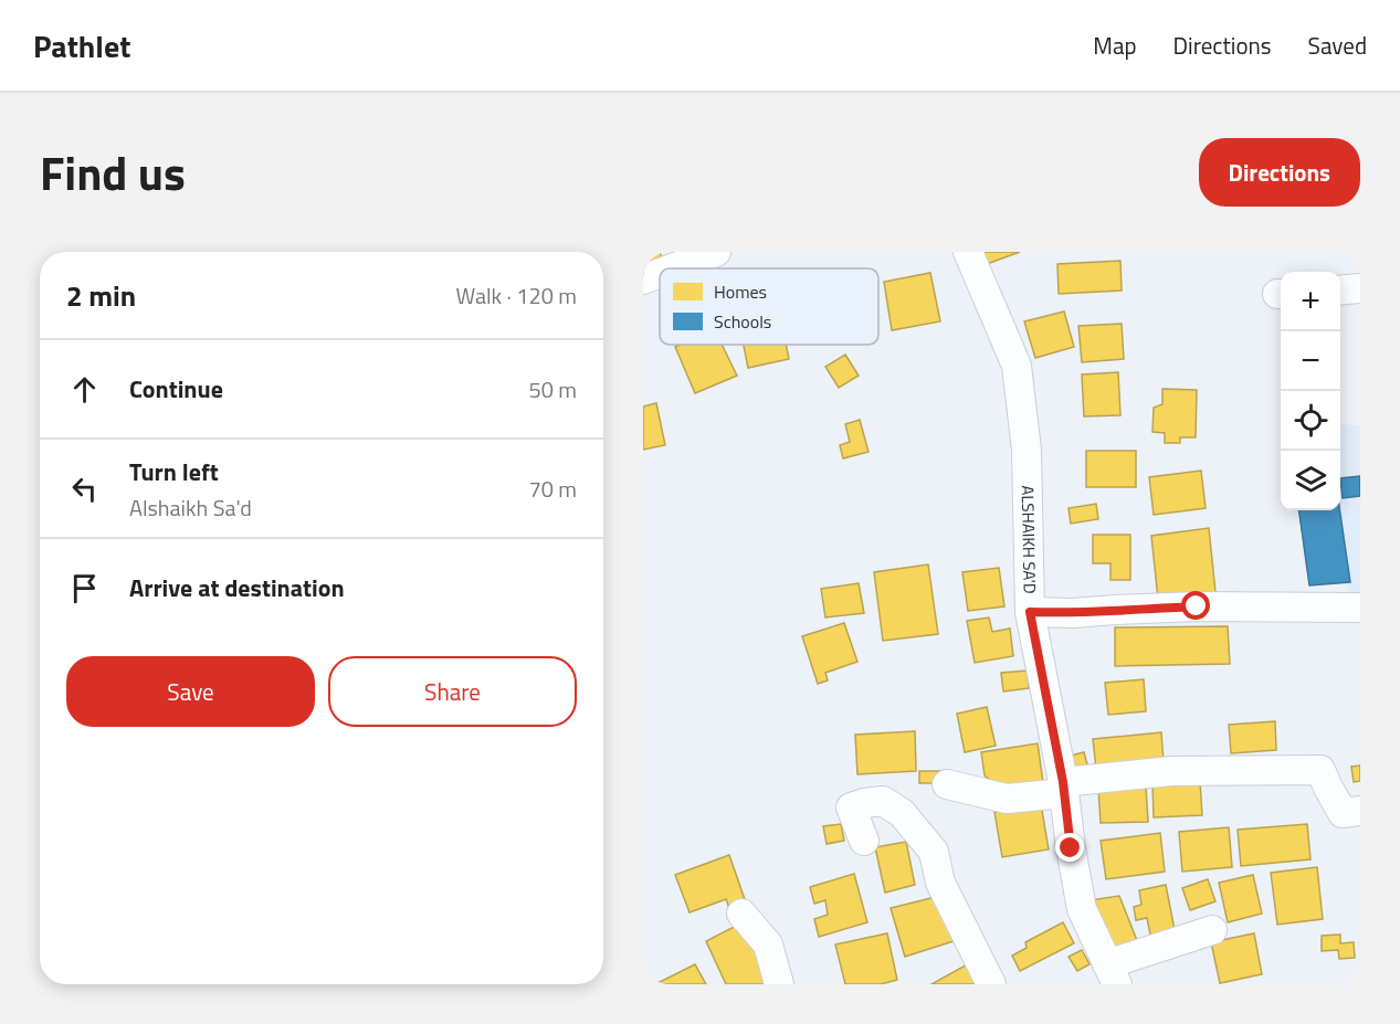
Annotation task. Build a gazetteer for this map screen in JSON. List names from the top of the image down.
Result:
{
  "streets": {
    "street": ["ALSHAIKH SA'D"]
  },
  "legend": ["Homes", "Schools"],
  "page": {
    "header": "Pathlet",
    "nav": ["Map", "Directions", "Saved"],
    "title": "Find us",
    "buttons": [
      "Directions",
      ["Save", "Share"]
    ],
    "heading": ["2 min", "Walk · 120 m"],
    "map_buttons": ["+", "−"],
    "list": [
      ["Continue", "50 m"],
      ["Turn left", "Alshaikh Sa'd", "70 m"],
      "Arrive at destination"
    ]
  }
}
